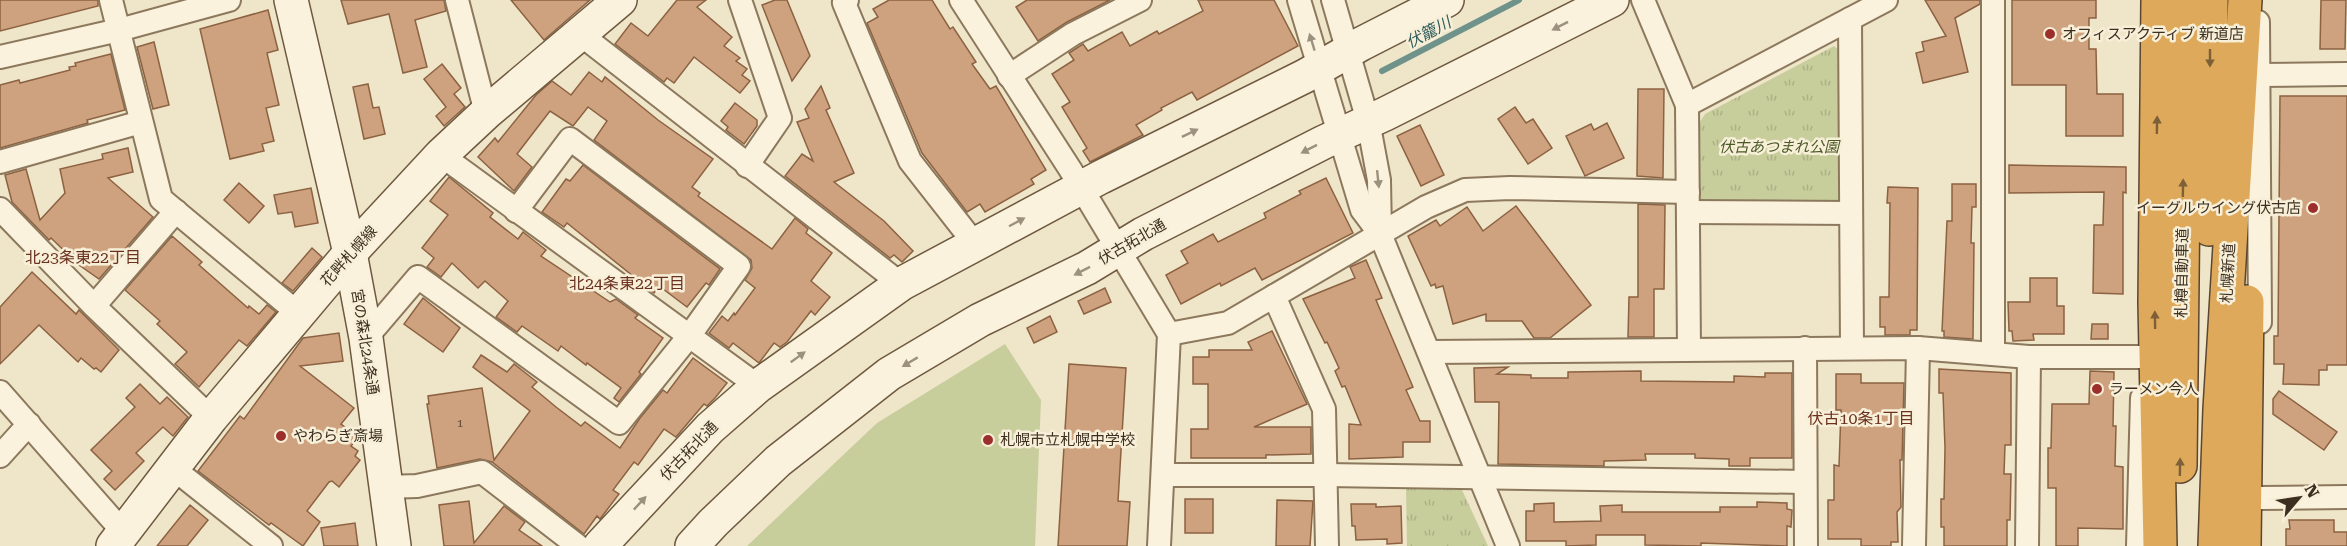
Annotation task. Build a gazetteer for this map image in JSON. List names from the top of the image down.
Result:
{
  "streets": {
    "highway": ["札樽自動車道", "札幌新道"],
    "street": ["伏古拓北通", "花畔札幌線", "宮の森北24条通"]
  },
  "crossings": [
    ["花畔札幌線", "宮の森北24条通"]
  ],
  "districts": ["北23条東22丁目", "北24条東22丁目", "伏古10条1丁目"],
  "water": ["伏籠川"],
  "parks": ["伏古あつまれ公園"],
  "places": [
    "オフィスアクティブ 新道店",
    "イーグルウイング伏古店",
    "ラーメン今人",
    "やわらぎ斎場",
    "札幌市立札幌中学校"
  ],
  "house_numbers": ["1"],
  "north": "top right"
}
